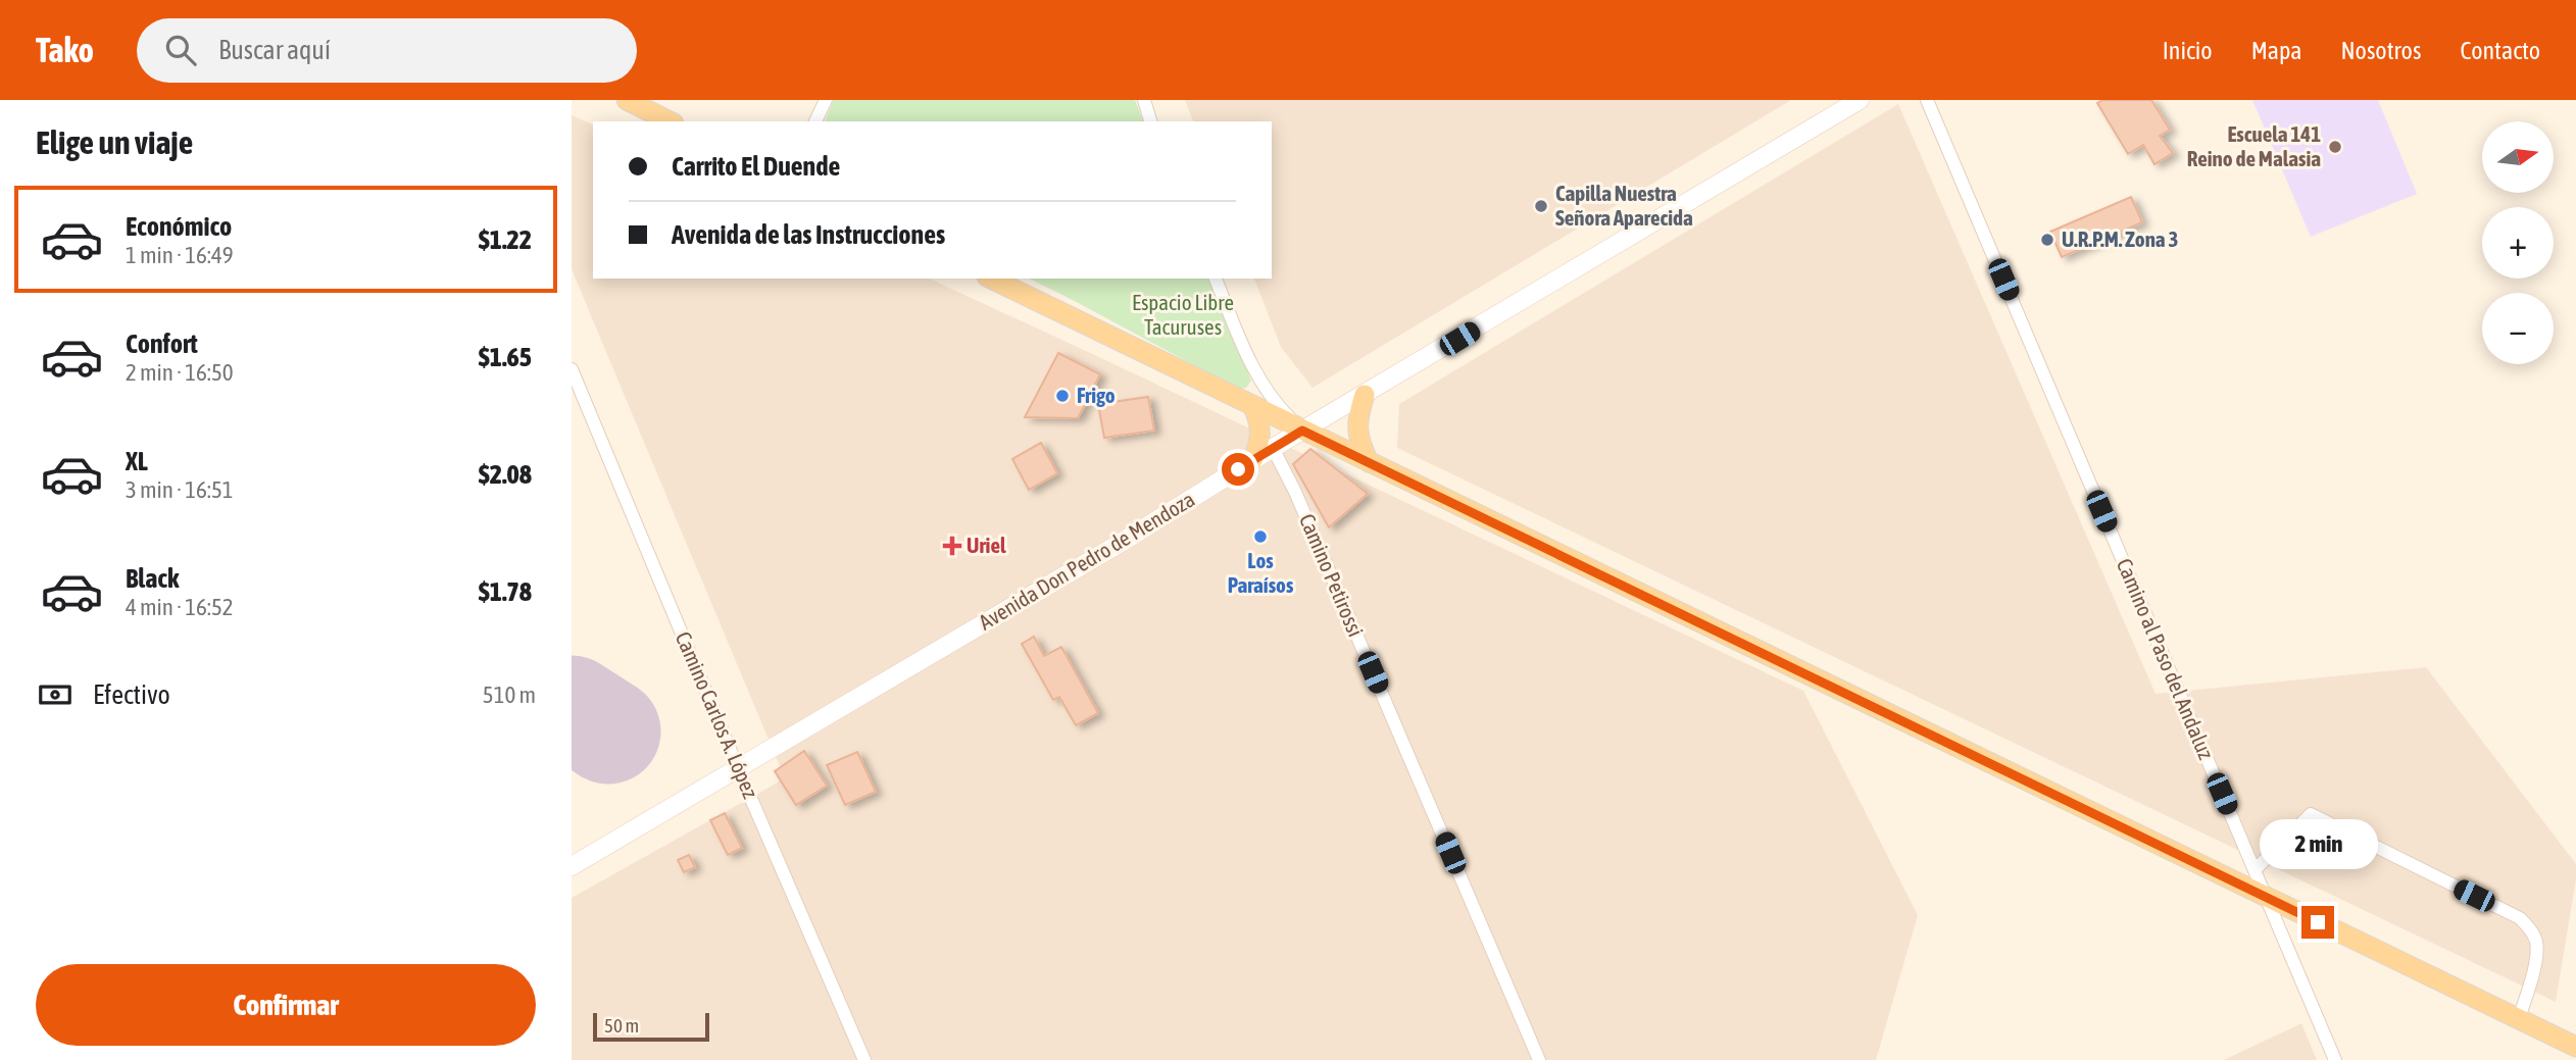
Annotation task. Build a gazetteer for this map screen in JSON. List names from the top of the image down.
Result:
{
  "streets": {
    "main road": ["Avenida Don Pedro de Mendoza"],
    "street": ["Camino Petirossi", "Camino al Paso del Andaluz", "Camino Carlos A. López"]
  },
  "crossings": [
    ["Avenida Don Pedro de Mendoza", "Camino Petirossi"],
    ["Avenida Don Pedro de Mendoza", "Camino Carlos A. López"]
  ],
  "parks": ["Espacio Libre Tacuruses"],
  "places": {
    "other": [
      "Escuela 141 Reino de Malasia",
      "Capilla Nuestra Señora Aparecida",
      "U.R.P.M. Zona 3",
      "Frigo",
      "Los Paraísos"
    ],
    "health": ["Uriel"]
  },
  "scale_bar": "50 m",
  "north": "right",
  "page": {
    "header": "Tako",
    "search": "Buscar aquí",
    "nav": [
      "Inicio",
      "Mapa",
      "Nosotros",
      "Contacto"
    ],
    "heading": "Elige un viaje",
    "map_buttons": ["+", "−"],
    "banner": ["Carrito El Duende", "Avenida de las Instrucciones"],
    "list": [
      {
        "name": "Económico",
        "note": "1 min · 16:49",
        "value": "$1.22"
      },
      {
        "name": "Confort",
        "note": "2 min · 16:50",
        "value": "$1.65"
      },
      {
        "name": "XL",
        "note": "3 min · 16:51",
        "value": "$2.08"
      },
      {
        "name": "Black",
        "note": "4 min · 16:52",
        "value": "$1.78"
      }
    ],
    "pay": ["Efectivo", "510 m"],
    "bubble": "2 min",
    "buttons": "Confirmar",
    "scale": "50 m"
  }
}
